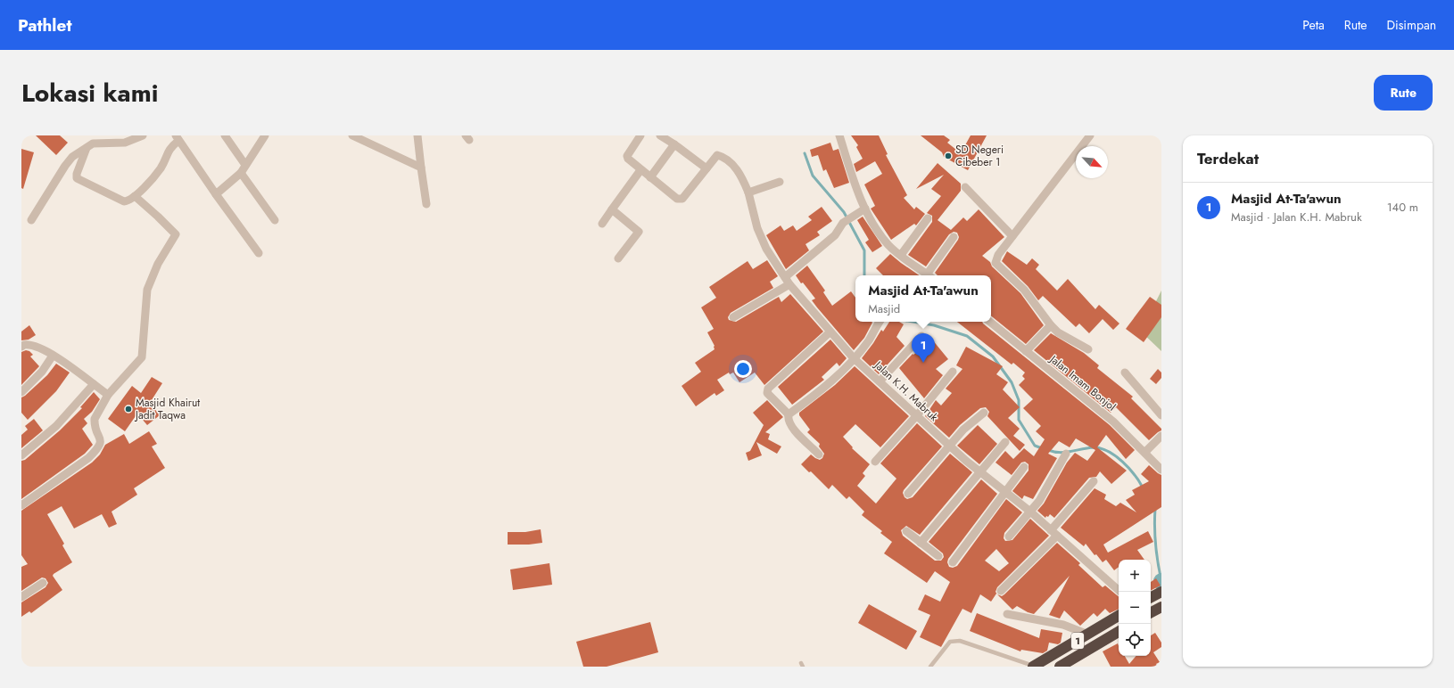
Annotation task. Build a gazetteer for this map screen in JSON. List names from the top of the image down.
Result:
{
  "streets": {
    "highway": ["1"],
    "street": ["Jalan Imam Bonjol", "Jalan K.H. Mabruk"]
  },
  "places": ["SD Negeri Cibeber 1", "Masjid Khairut Jadit Taqwa"],
  "north": "bottom right",
  "page": {
    "header": "Pathlet",
    "nav": ["Peta", "Rute", "Disimpan"],
    "title": "Lokasi kami",
    "buttons": "Rute",
    "heading": "Terdekat",
    "list": [
      {
        "mark": "1",
        "name": "Masjid At-Ta'awun",
        "note": "Masjid · Jalan K.H. Mabruk",
        "value": "140 m"
      }
    ],
    "popup": ["Masjid At-Ta'awun", "Masjid"],
    "pins": "1",
    "map_buttons": ["+", "−"]
  }
}
